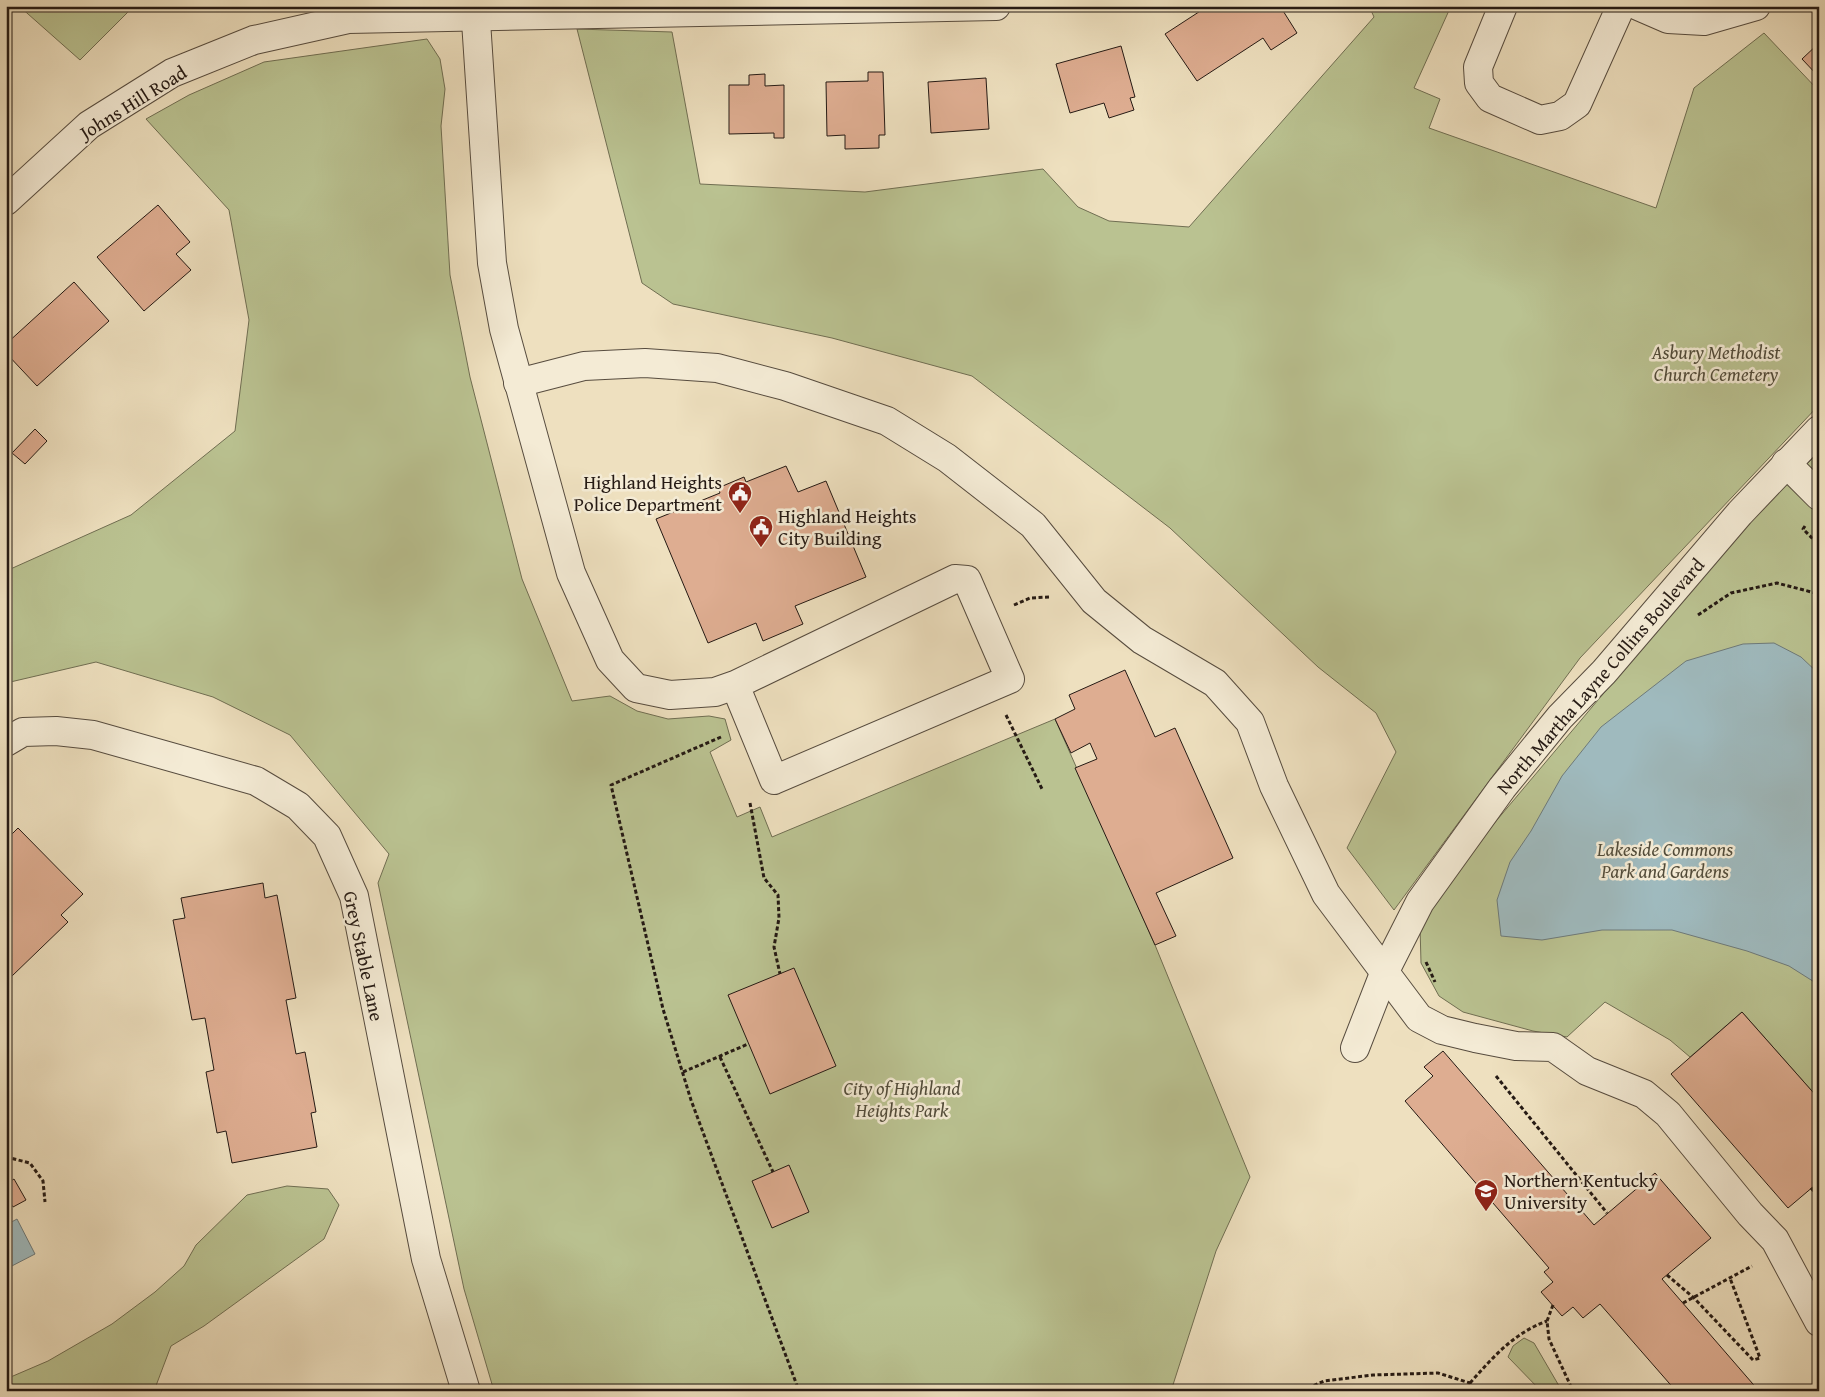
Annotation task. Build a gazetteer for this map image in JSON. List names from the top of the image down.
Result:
{
  "streets": {
    "street": ["Johns Hill Road", "North Martha Layne Collins Boulevard", "Grey Stable Lane"]
  },
  "parks": ["Asbury Methodist Church Cemetery", "Lakeside Commons Park and Gardens", "City of Highland Heights Park"],
  "places": {
    "public building": ["Highland Heights Police Department", "Highland Heights City Building"],
    "school or university": ["Northern Kentucky University"]
  }
}
